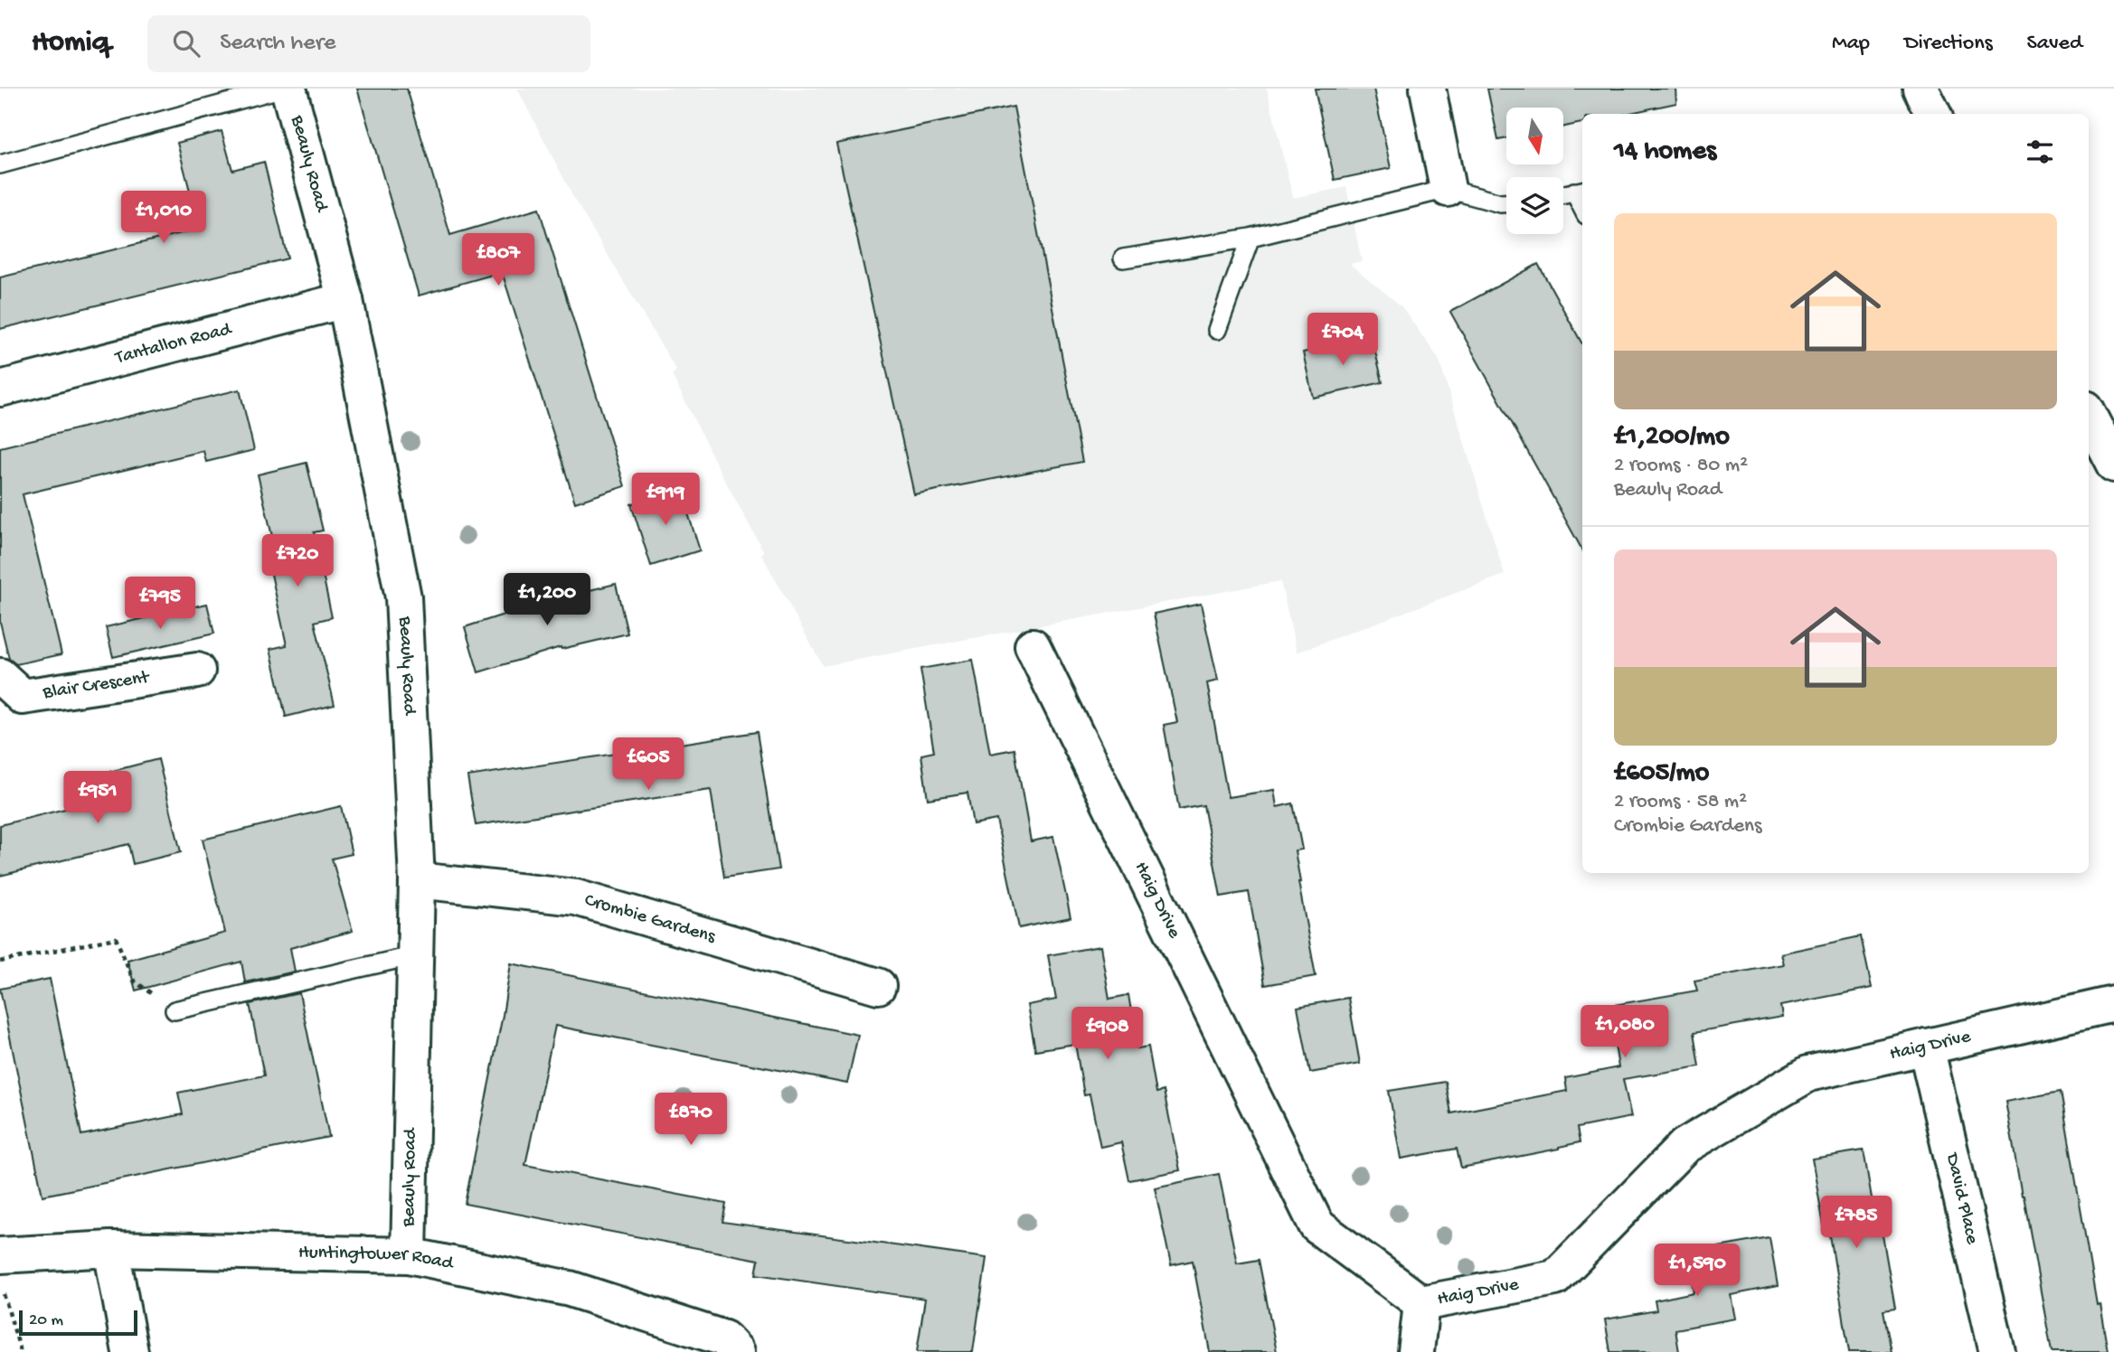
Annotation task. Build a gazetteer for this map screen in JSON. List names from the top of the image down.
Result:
{
  "streets": {
    "street": [
      "Beauly Road",
      "Tantallon Road",
      "Blair Crescent",
      "Haig Drive",
      "Crombie Gardens",
      "David Place",
      "Huntingtower Road"
    ]
  },
  "crossings": [
    ["Beauly Road", "Tantallon Road"],
    ["Beauly Road", "Crombie Gardens"],
    ["Beauly Road", "Huntingtower Road"],
    ["Haig Drive", "David Place"]
  ],
  "scale_bar": "20 m",
  "north": "bottom",
  "page": {
    "header": "Homiq",
    "search": "Search here",
    "nav": ["Map", "Directions", "Saved"],
    "heading": "14 homes",
    "list": [
      {
        "name": "£1,200/mo",
        "note": "2 rooms · 80 m² · Beauly Road"
      },
      {
        "name": "£605/mo",
        "note": "2 rooms · 58 m² · Crombie Gardens"
      }
    ],
    "price": [
      "£1,010",
      "£807",
      "£704",
      "£919",
      "£720",
      "£1,200",
      "£795",
      "£605",
      "£951",
      "£1,080",
      "£908",
      "£870",
      "£785",
      "£1,590"
    ],
    "scale": "20 m"
  }
}
